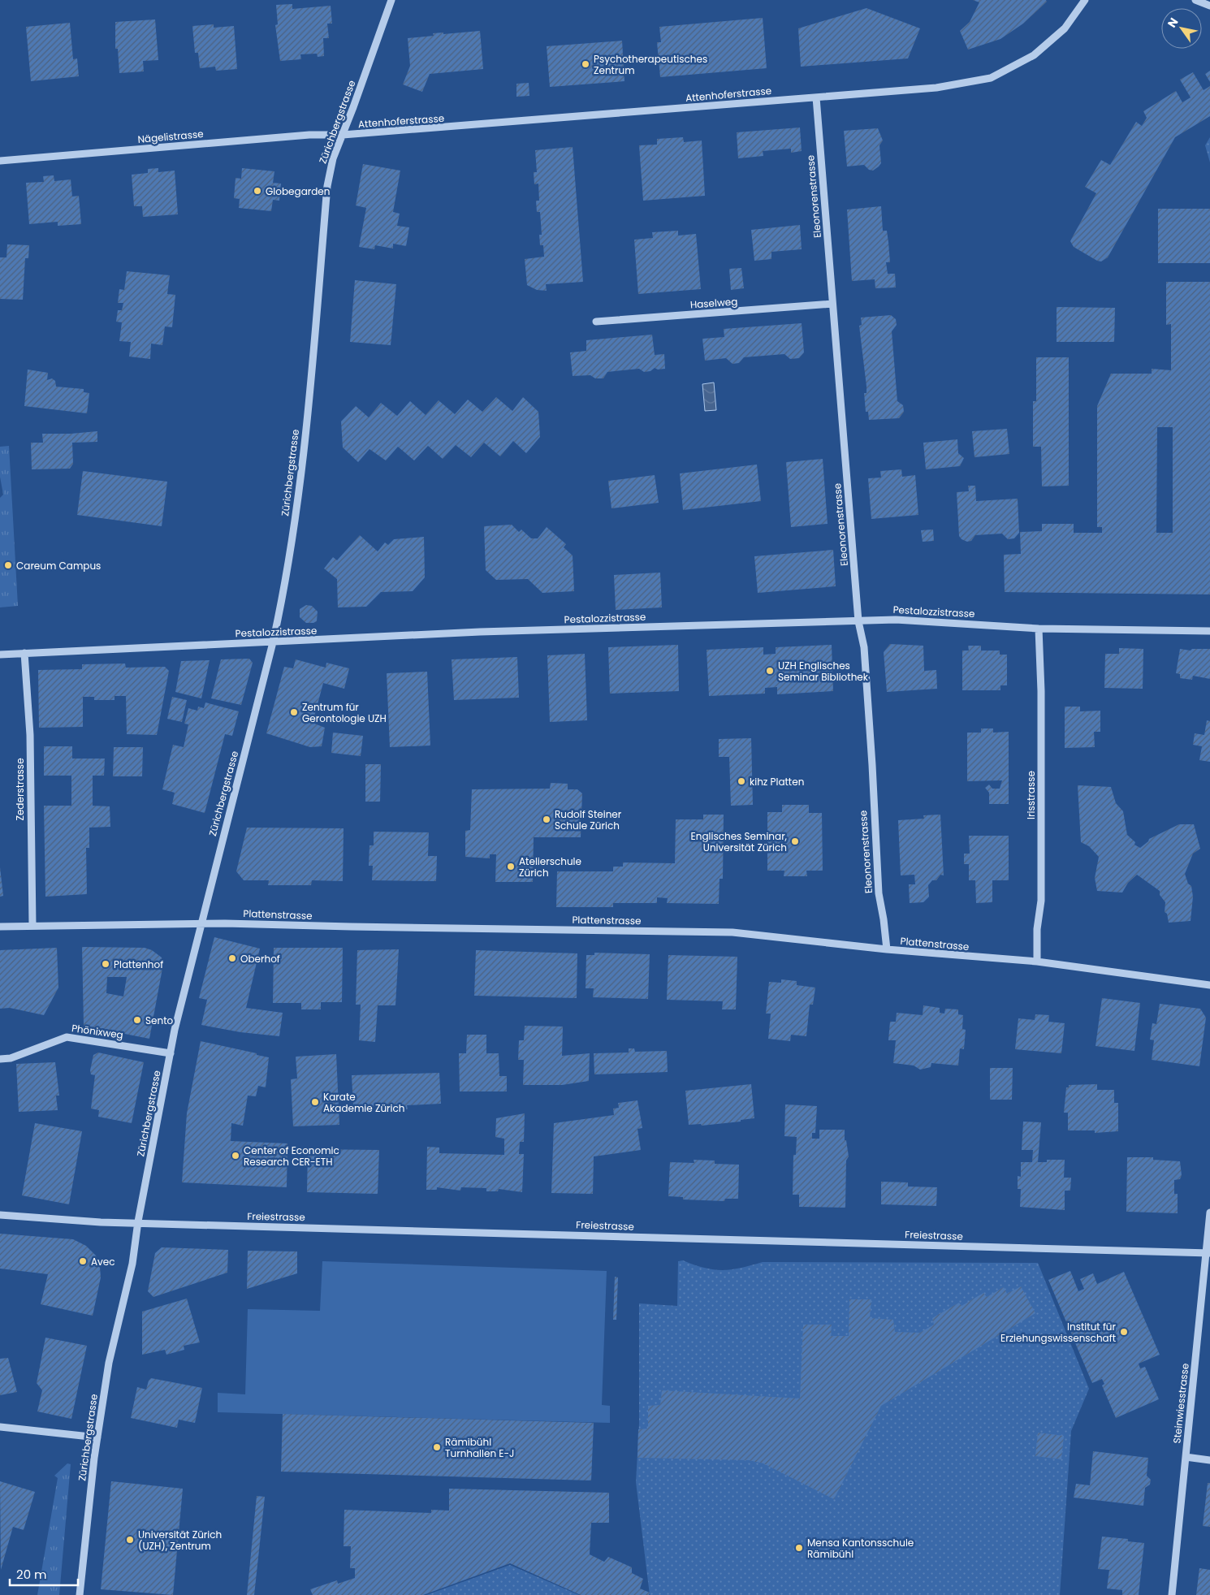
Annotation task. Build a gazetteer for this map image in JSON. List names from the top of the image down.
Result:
{
  "streets": {
    "street": [
      "Attenhoferstrasse",
      "Zürichbergstrasse",
      "Nägelistrasse",
      "Eleonorenstrasse",
      "Haselweg",
      "Pestalozzistrasse",
      "Zederstrasse",
      "Irisstrasse",
      "Plattenstrasse",
      "Phönixweg",
      "Freiestrasse",
      "Steinwiesstrasse"
    ]
  },
  "crossings": [
    ["Attenhoferstrasse", "Zürichbergstrasse"],
    ["Attenhoferstrasse", "Nägelistrasse"],
    ["Attenhoferstrasse", "Eleonorenstrasse"],
    ["Zürichbergstrasse", "Nägelistrasse"],
    ["Zürichbergstrasse", "Pestalozzistrasse"],
    ["Zürichbergstrasse", "Plattenstrasse"],
    ["Zürichbergstrasse", "Phönixweg"],
    ["Zürichbergstrasse", "Freiestrasse"],
    ["Eleonorenstrasse", "Haselweg"],
    ["Eleonorenstrasse", "Pestalozzistrasse"],
    ["Eleonorenstrasse", "Plattenstrasse"],
    ["Pestalozzistrasse", "Zederstrasse"],
    ["Pestalozzistrasse", "Irisstrasse"],
    ["Zederstrasse", "Plattenstrasse"],
    ["Irisstrasse", "Plattenstrasse"],
    ["Freiestrasse", "Steinwiesstrasse"]
  ],
  "places": [
    "Psychotherapeutisches Zentrum",
    "Globegarden",
    "Careum Campus",
    "UZH Englisches Seminar Bibliothek",
    "Zentrum für Gerontologie UZH",
    "kihz Platten",
    "Rudolf Steiner Schule Zürich",
    "Englisches Seminar, Universität Zürich",
    "Atelierschule Zürich",
    "Oberhof",
    "Plattenhof",
    "Sento",
    "Karate Akademie Zürich",
    "Center of Economic Research CER-ETH",
    "Avec",
    "Institut für Erziehungswissenschaft",
    "Rämibühl Turnhallen E-J",
    "Universität Zürich (UZH), Zentrum",
    "Mensa Kantonsschule Rämibühl"
  ],
  "scale_bar": "20 m",
  "north": "top left"
}
